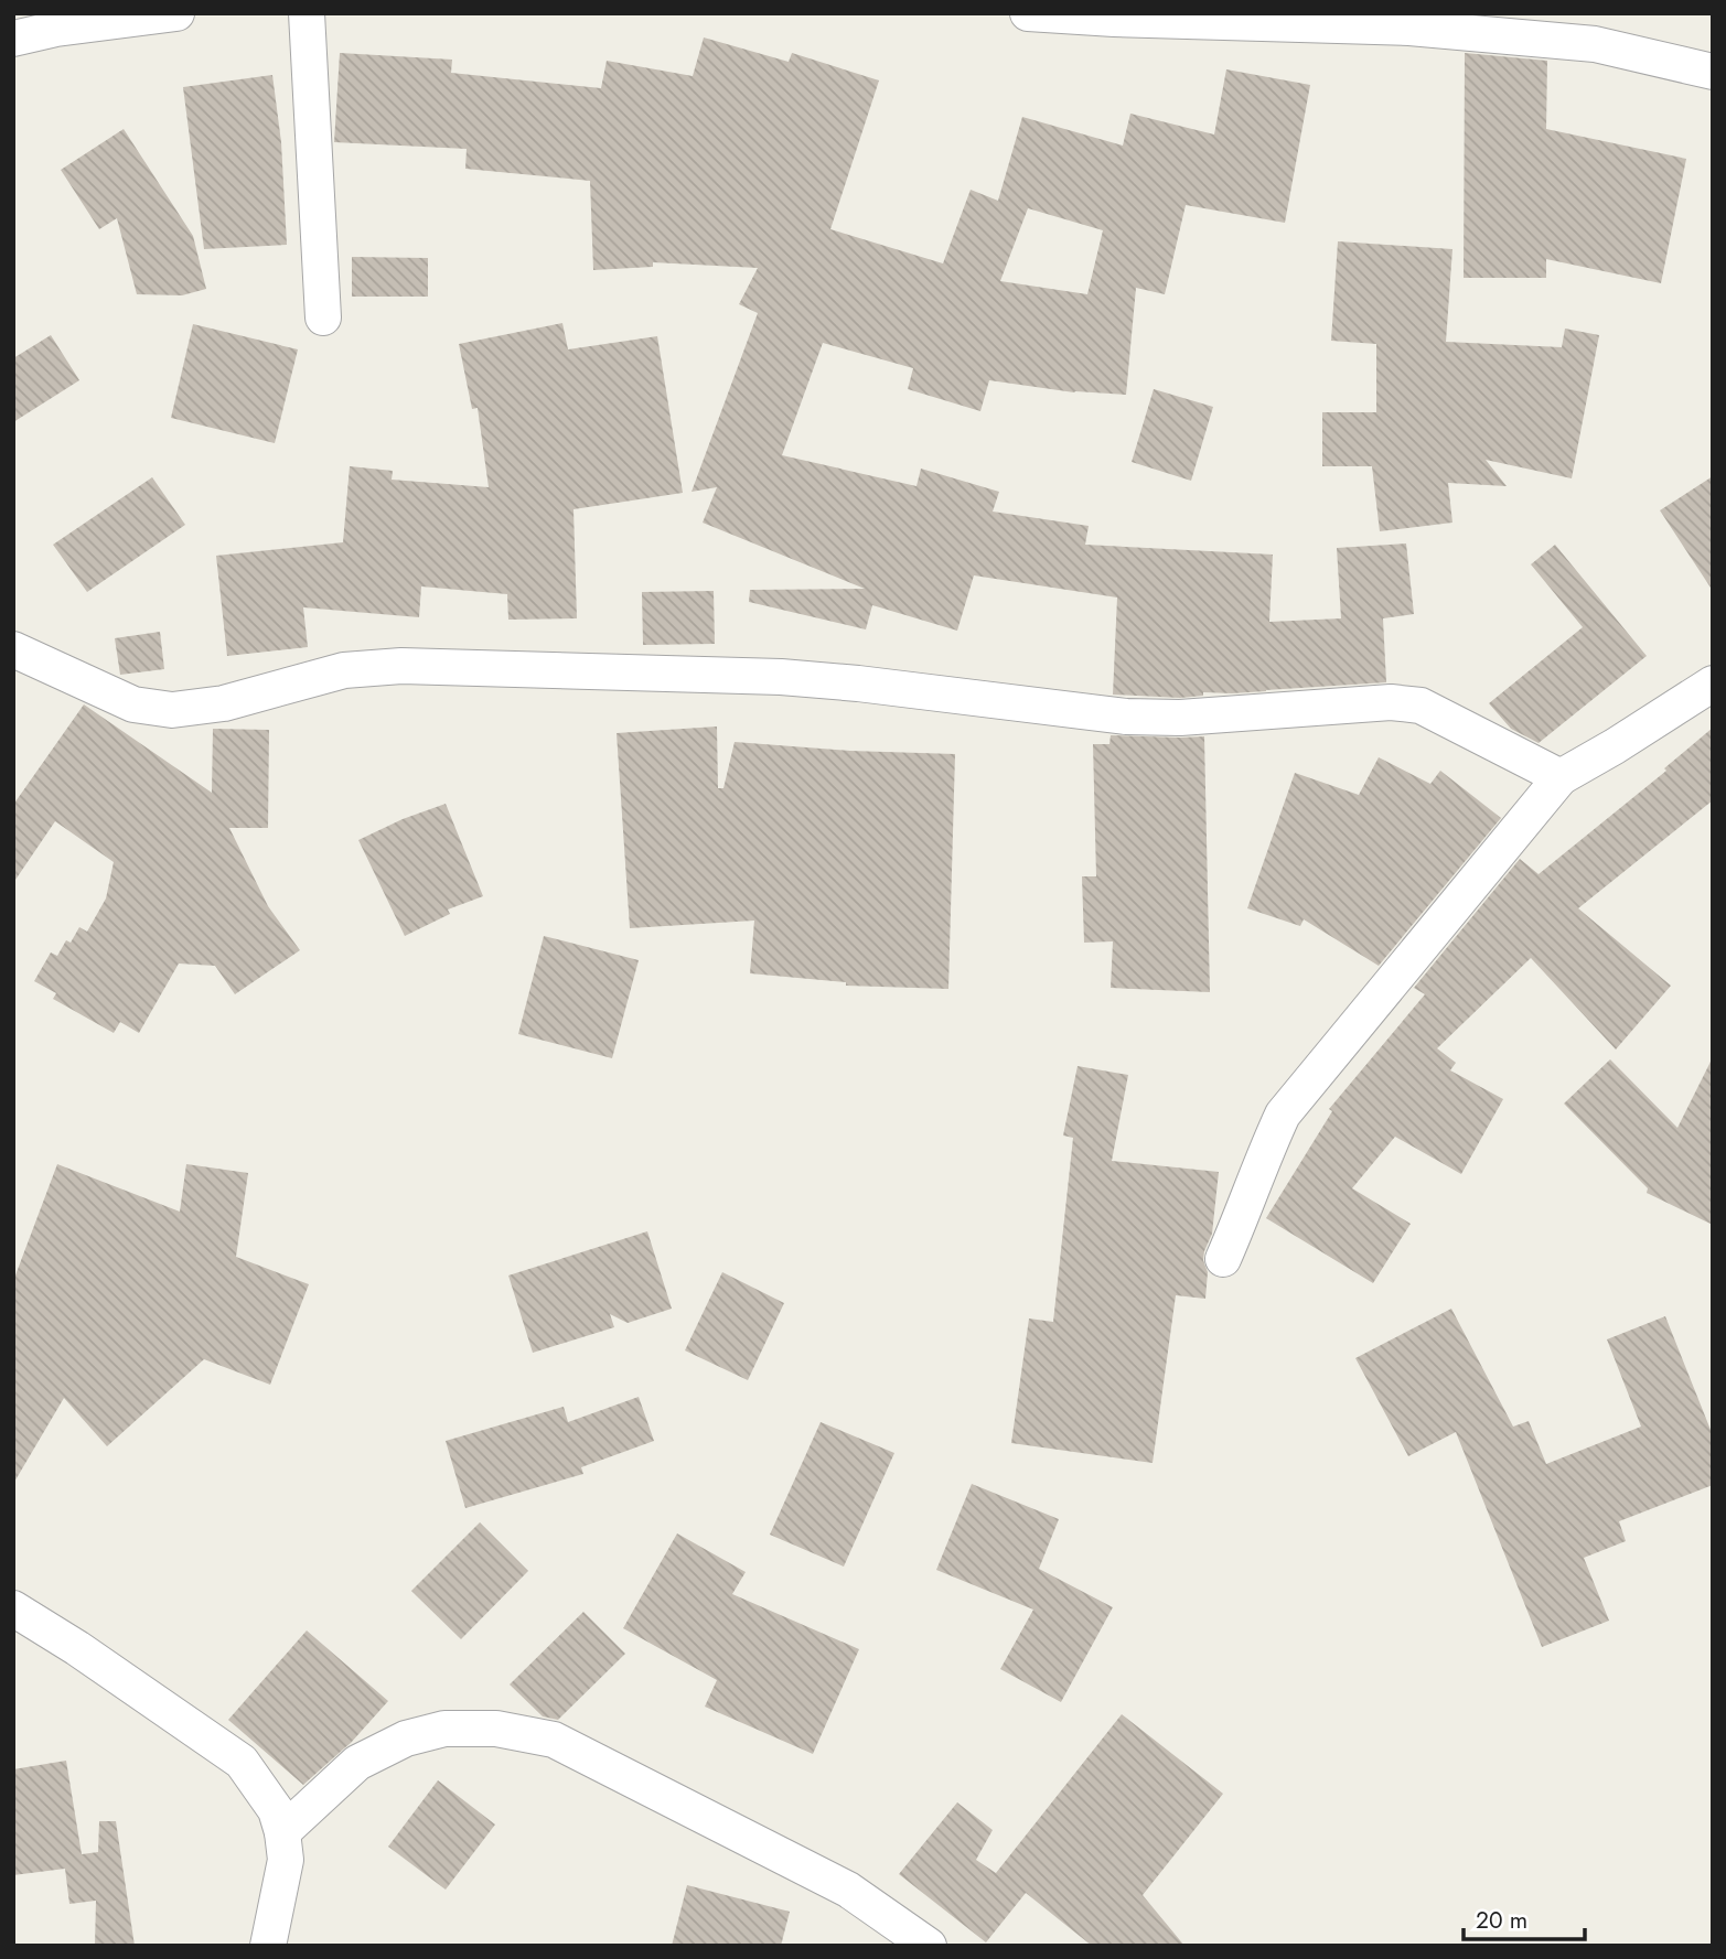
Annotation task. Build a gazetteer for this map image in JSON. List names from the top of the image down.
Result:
{
  "scale_bar": "20 m"
}
